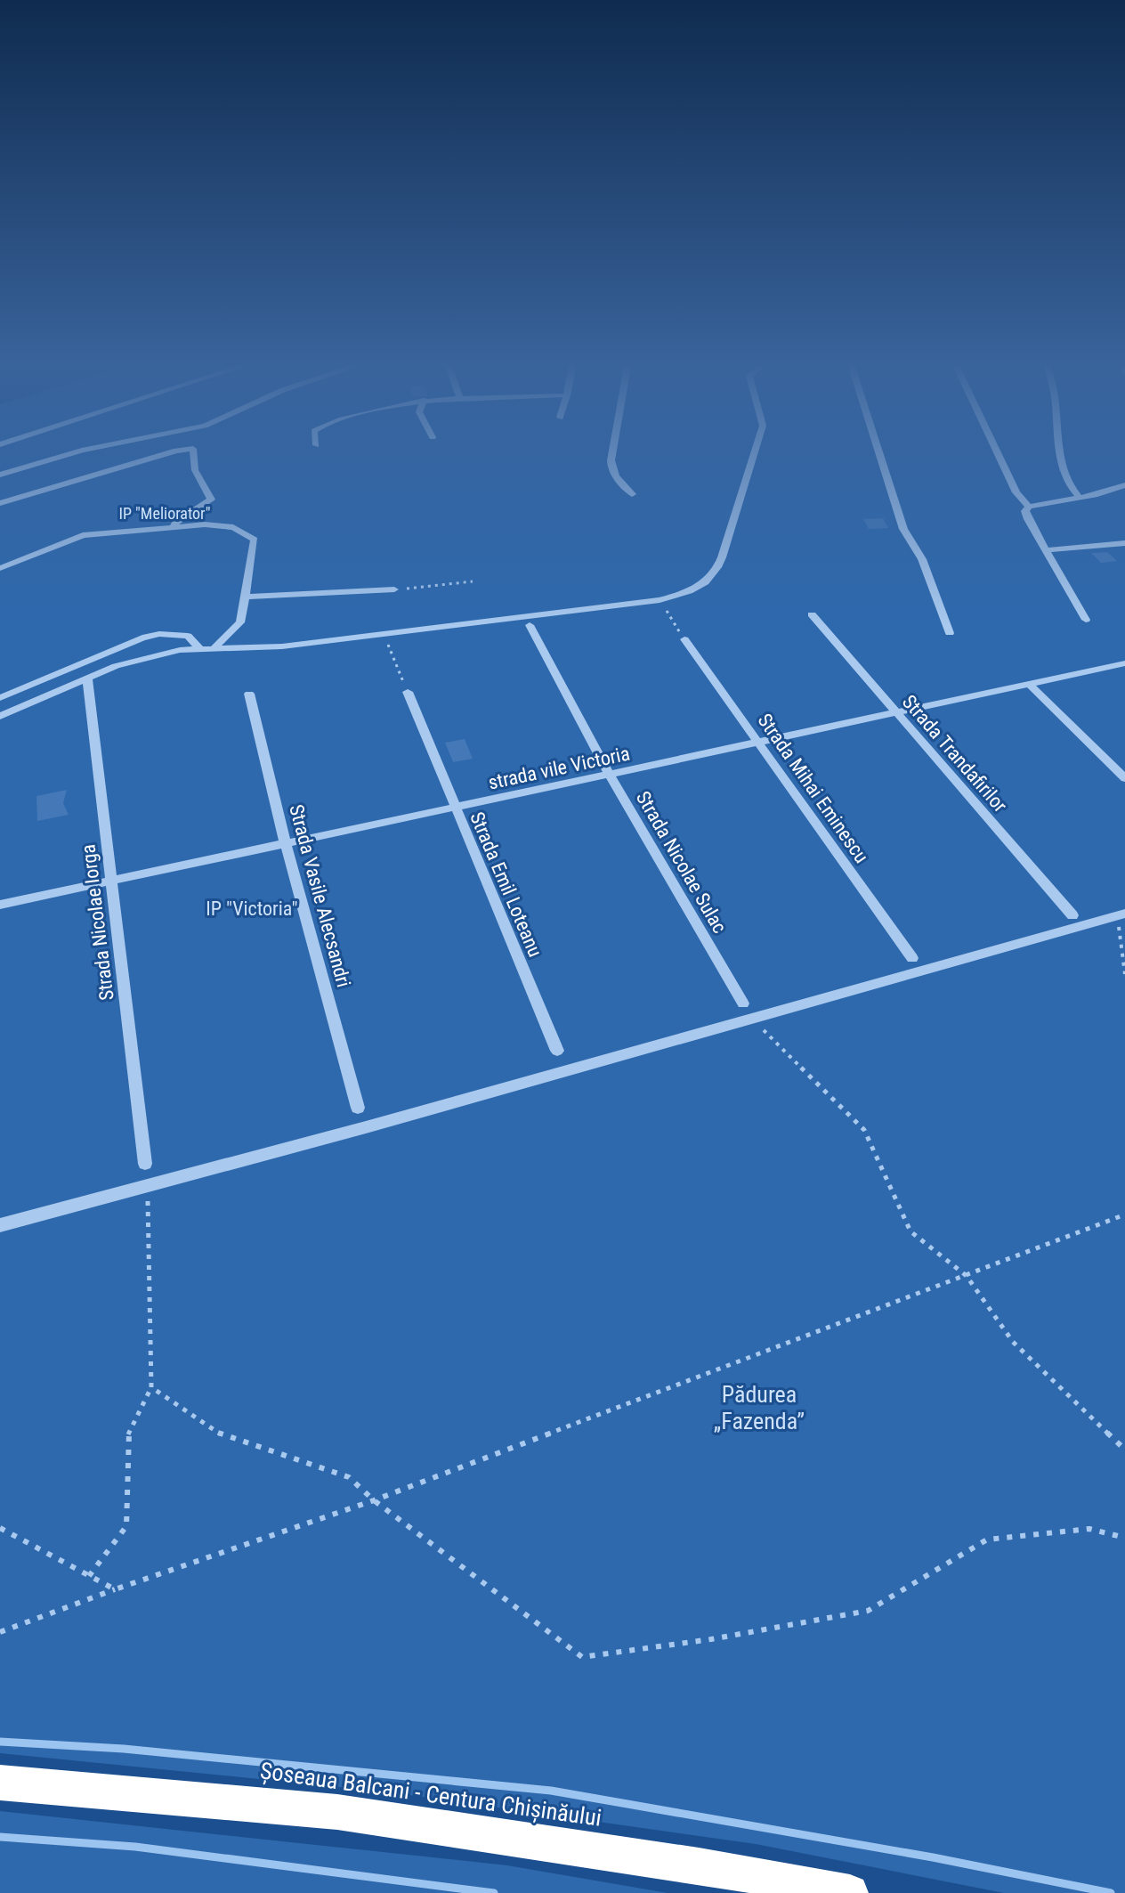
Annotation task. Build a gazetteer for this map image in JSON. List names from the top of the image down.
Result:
{
  "streets": {
    "highway": ["Șoseaua Balcani - Centura Chișinăului"],
    "street": [
      "Strada Trandafirilor",
      "strada vile Victoria",
      "Strada Mihai Eminescu",
      "Strada Nicolae Sulac",
      "Strada Emil Loteanu",
      "Strada Vasile Alecsandri",
      "Strada Nicolae Iorga"
    ]
  },
  "crossings": [
    ["Strada Trandafirilor", "strada vile Victoria"],
    ["strada vile Victoria", "Strada Mihai Eminescu"],
    ["strada vile Victoria", "Strada Nicolae Sulac"],
    ["strada vile Victoria", "Strada Emil Loteanu"],
    ["strada vile Victoria", "Strada Vasile Alecsandri"],
    ["strada vile Victoria", "Strada Nicolae Iorga"]
  ],
  "parks": ["IP \"Meliorator\"", "IP \"Victoria\"", "Pădurea „Fazenda”"]
}
